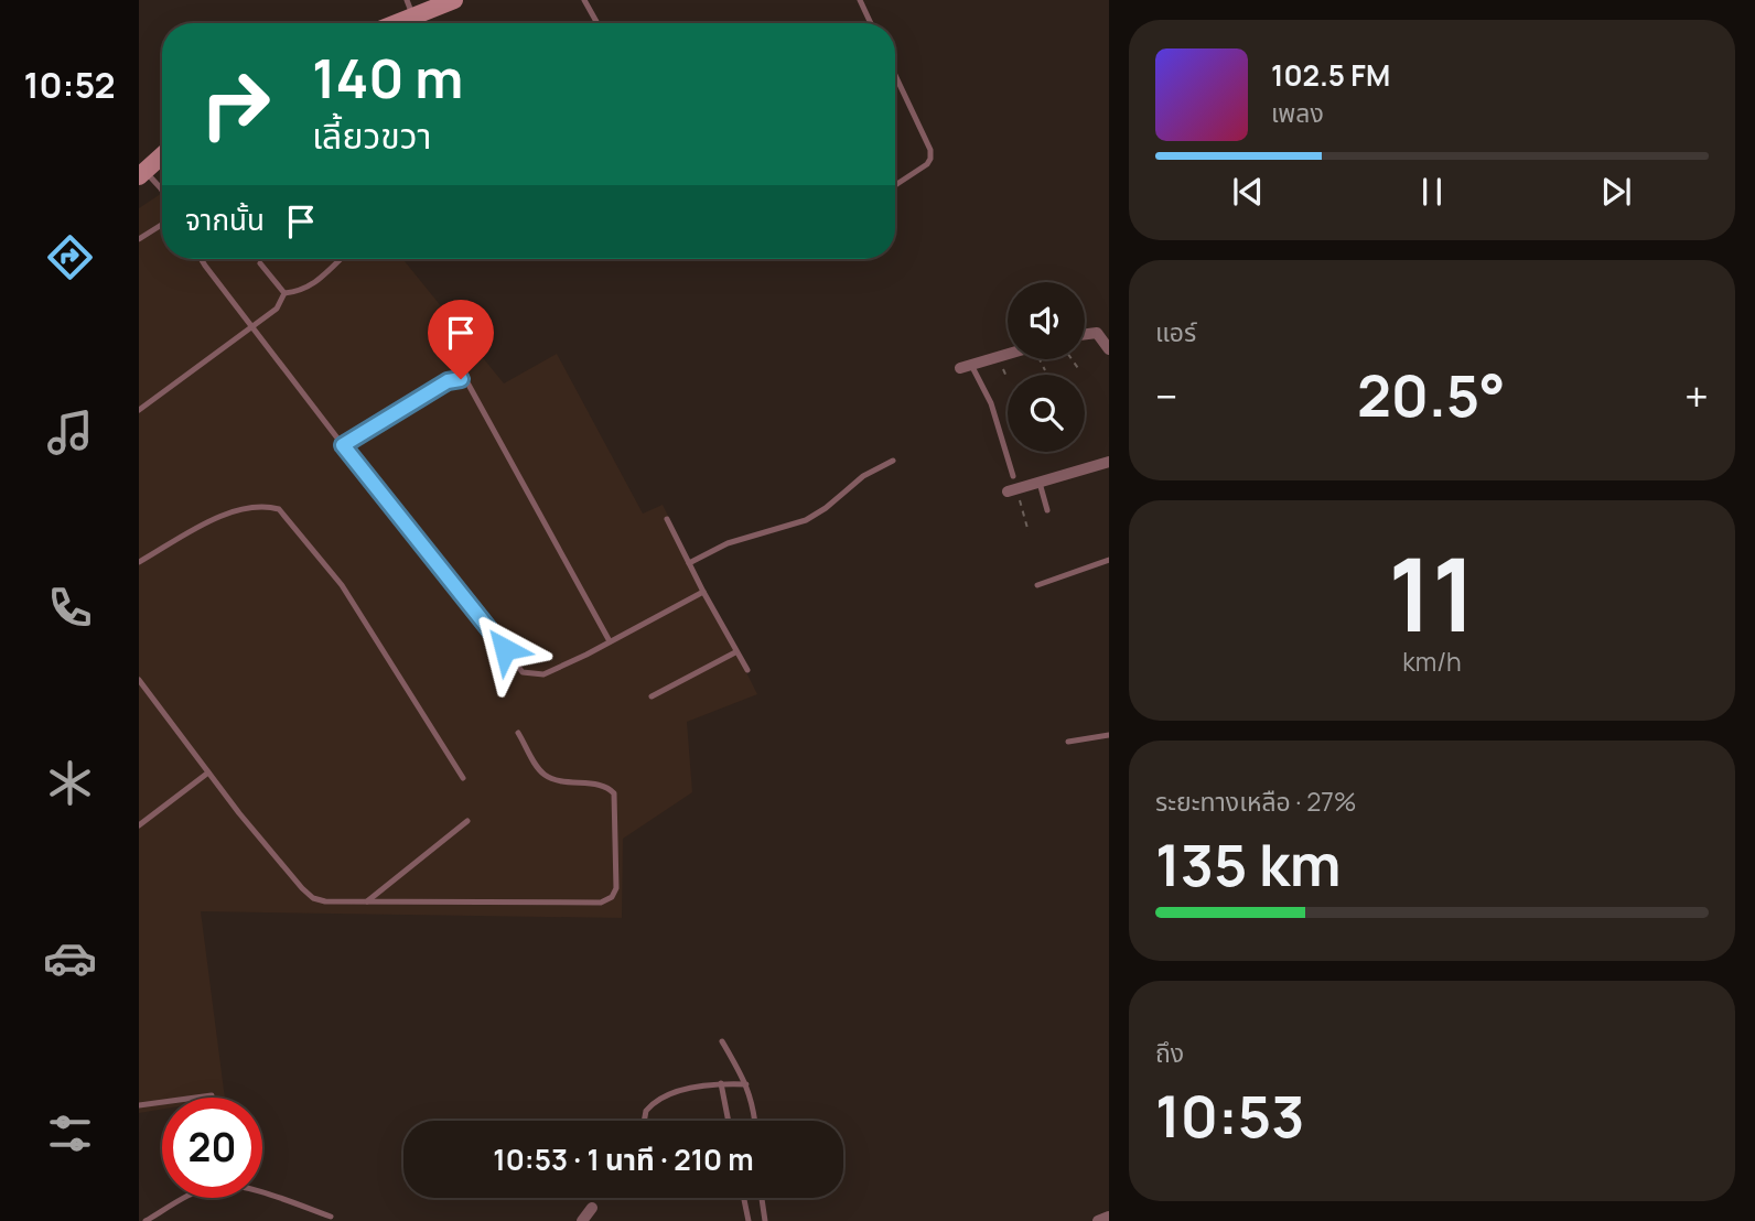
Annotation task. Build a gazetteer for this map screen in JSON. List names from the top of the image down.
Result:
{
  "page": {
    "tabs": "10:52",
    "turn": ["140 m", "เลี้ยวขวา"],
    "song": ["102.5 FM", "เพลง"],
    "then": "จากนั้น",
    "tile": [
      "แอร์",
      ["11", "km/h"],
      ["ระยะทางเหลือ · 27%", "135 km"],
      ["ถึง", "10:53"]
    ],
    "heat": ["−", "20.5°", "+"],
    "limit": "20",
    "trip": "10:53 · 1 นาที · 210 m"
  }
}
